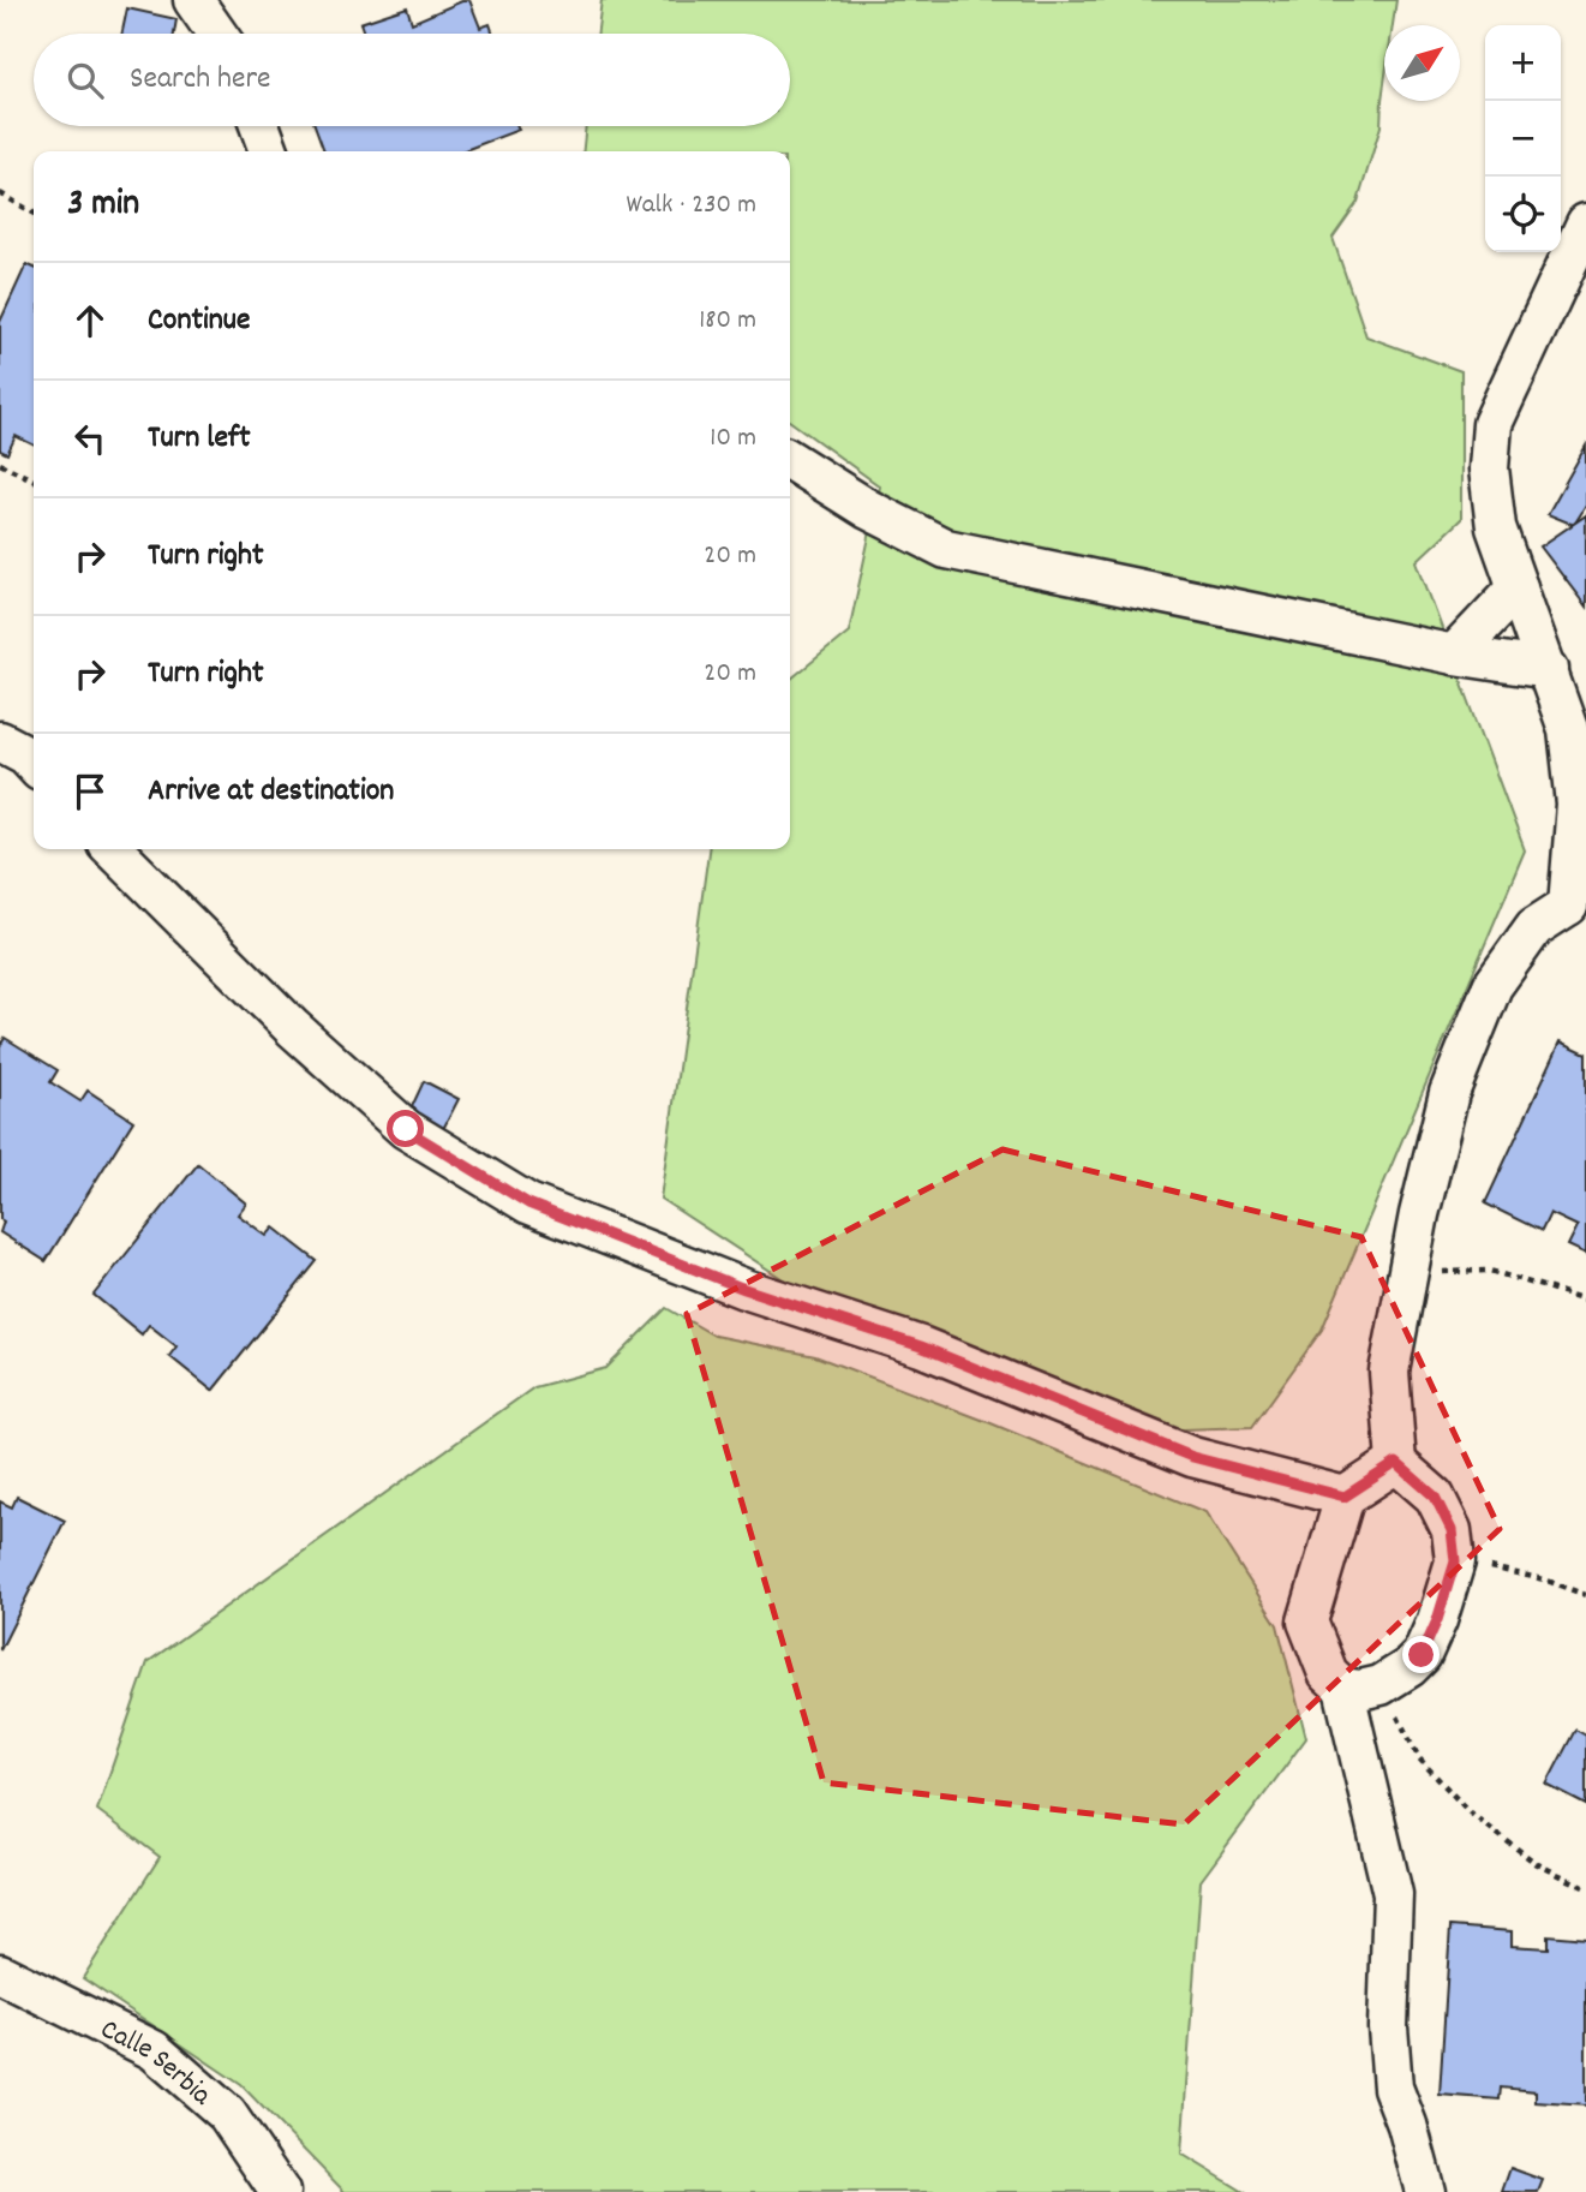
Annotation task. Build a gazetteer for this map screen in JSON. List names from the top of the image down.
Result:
{
  "streets": {
    "lane": ["Calle Serbia"]
  },
  "north": "top right",
  "page": {
    "map_buttons": ["+", "−"],
    "search": "Search here",
    "heading": ["3 min", "Walk · 230 m"],
    "list": [
      ["Continue", "180 m"],
      ["Turn left", "10 m"],
      ["Turn right", "20 m"],
      ["Turn right", "20 m"],
      "Arrive at destination"
    ]
  }
}
